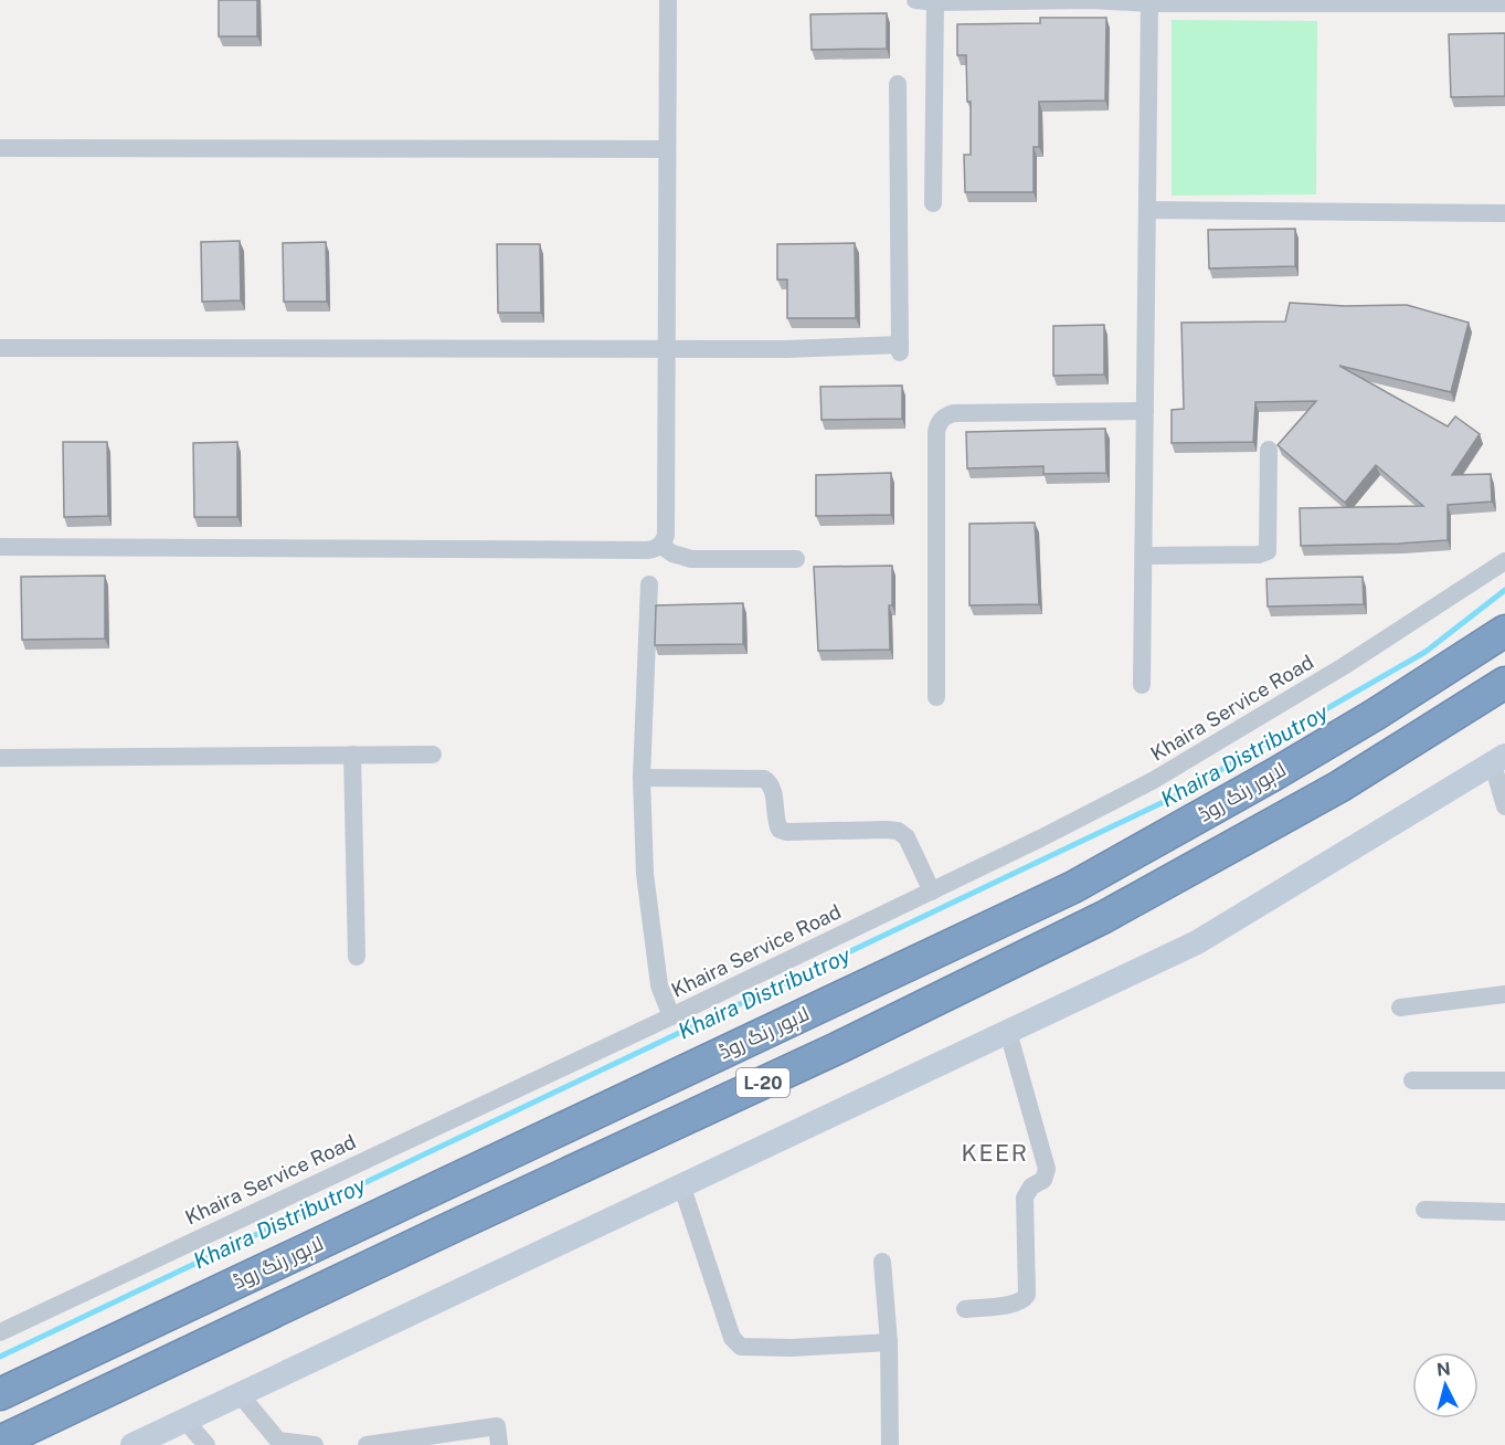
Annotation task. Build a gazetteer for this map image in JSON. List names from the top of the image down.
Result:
{
  "streets": {
    "highway": ["لاہور رنگ روڈ", "L-20"],
    "street": ["Khaira Service Road"]
  },
  "districts": ["KEER"],
  "water": ["Khaira Distributroy"],
  "north": "top"
}
